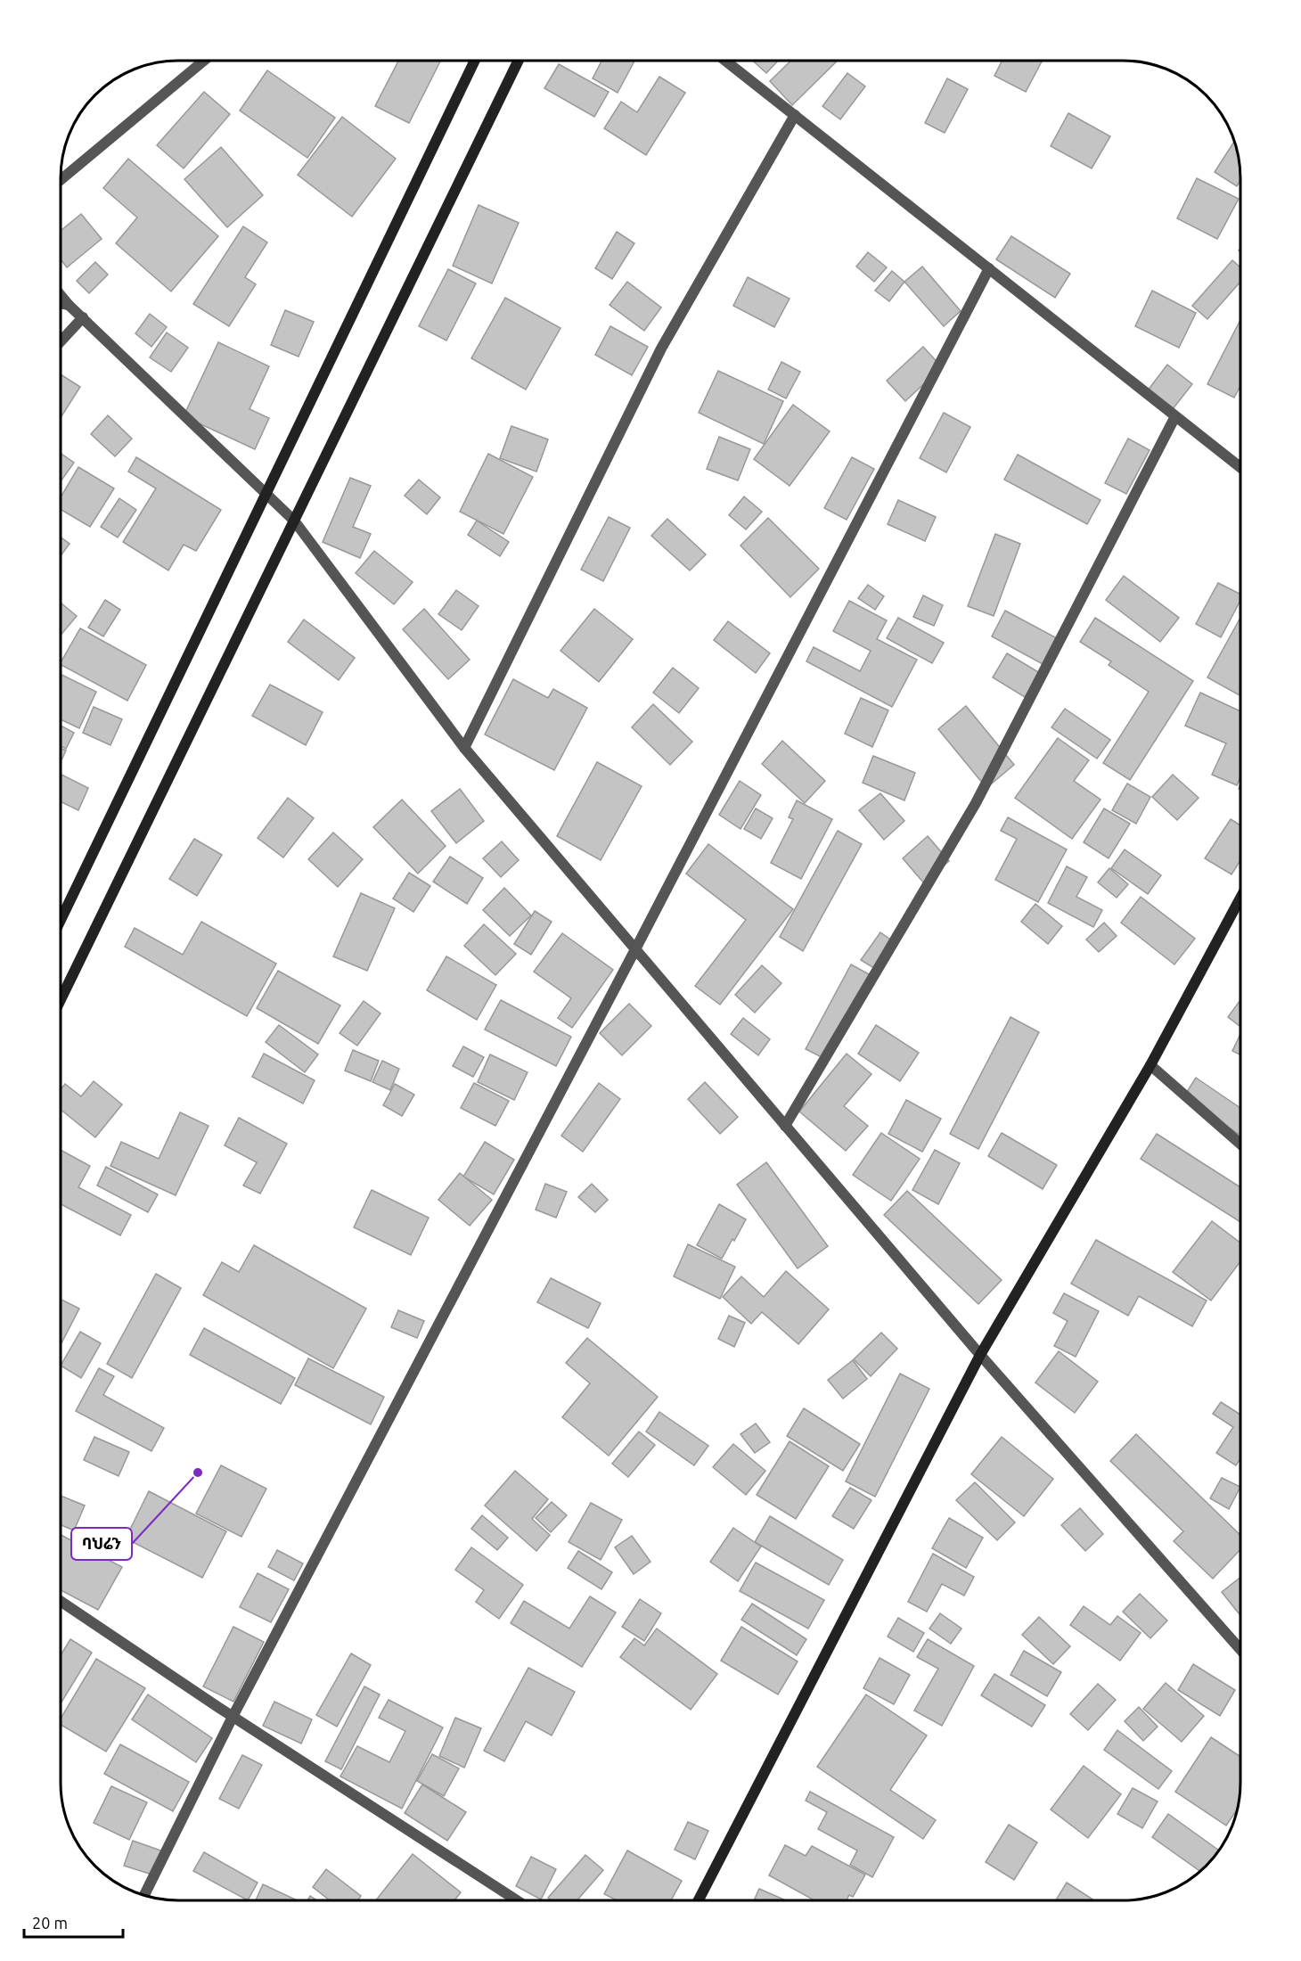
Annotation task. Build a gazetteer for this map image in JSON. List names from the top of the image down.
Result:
{
  "places": ["ባህሬን"],
  "scale_bar": "20 m"
}
